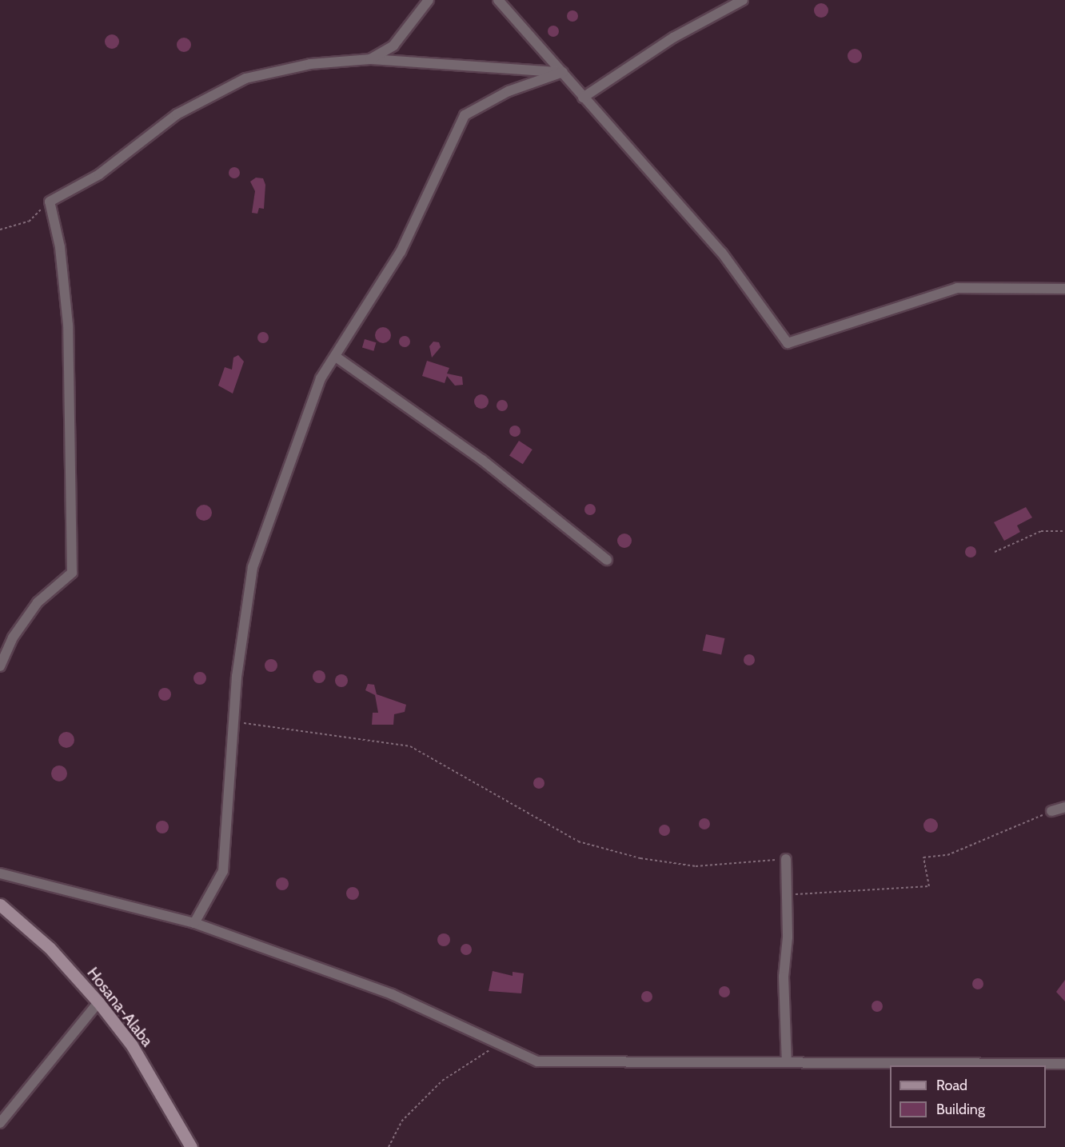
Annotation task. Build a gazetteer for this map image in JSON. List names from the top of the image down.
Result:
{
  "streets": {
    "main road": ["Hosana-Alaba"]
  },
  "legend": ["Road", "Building"]
}
